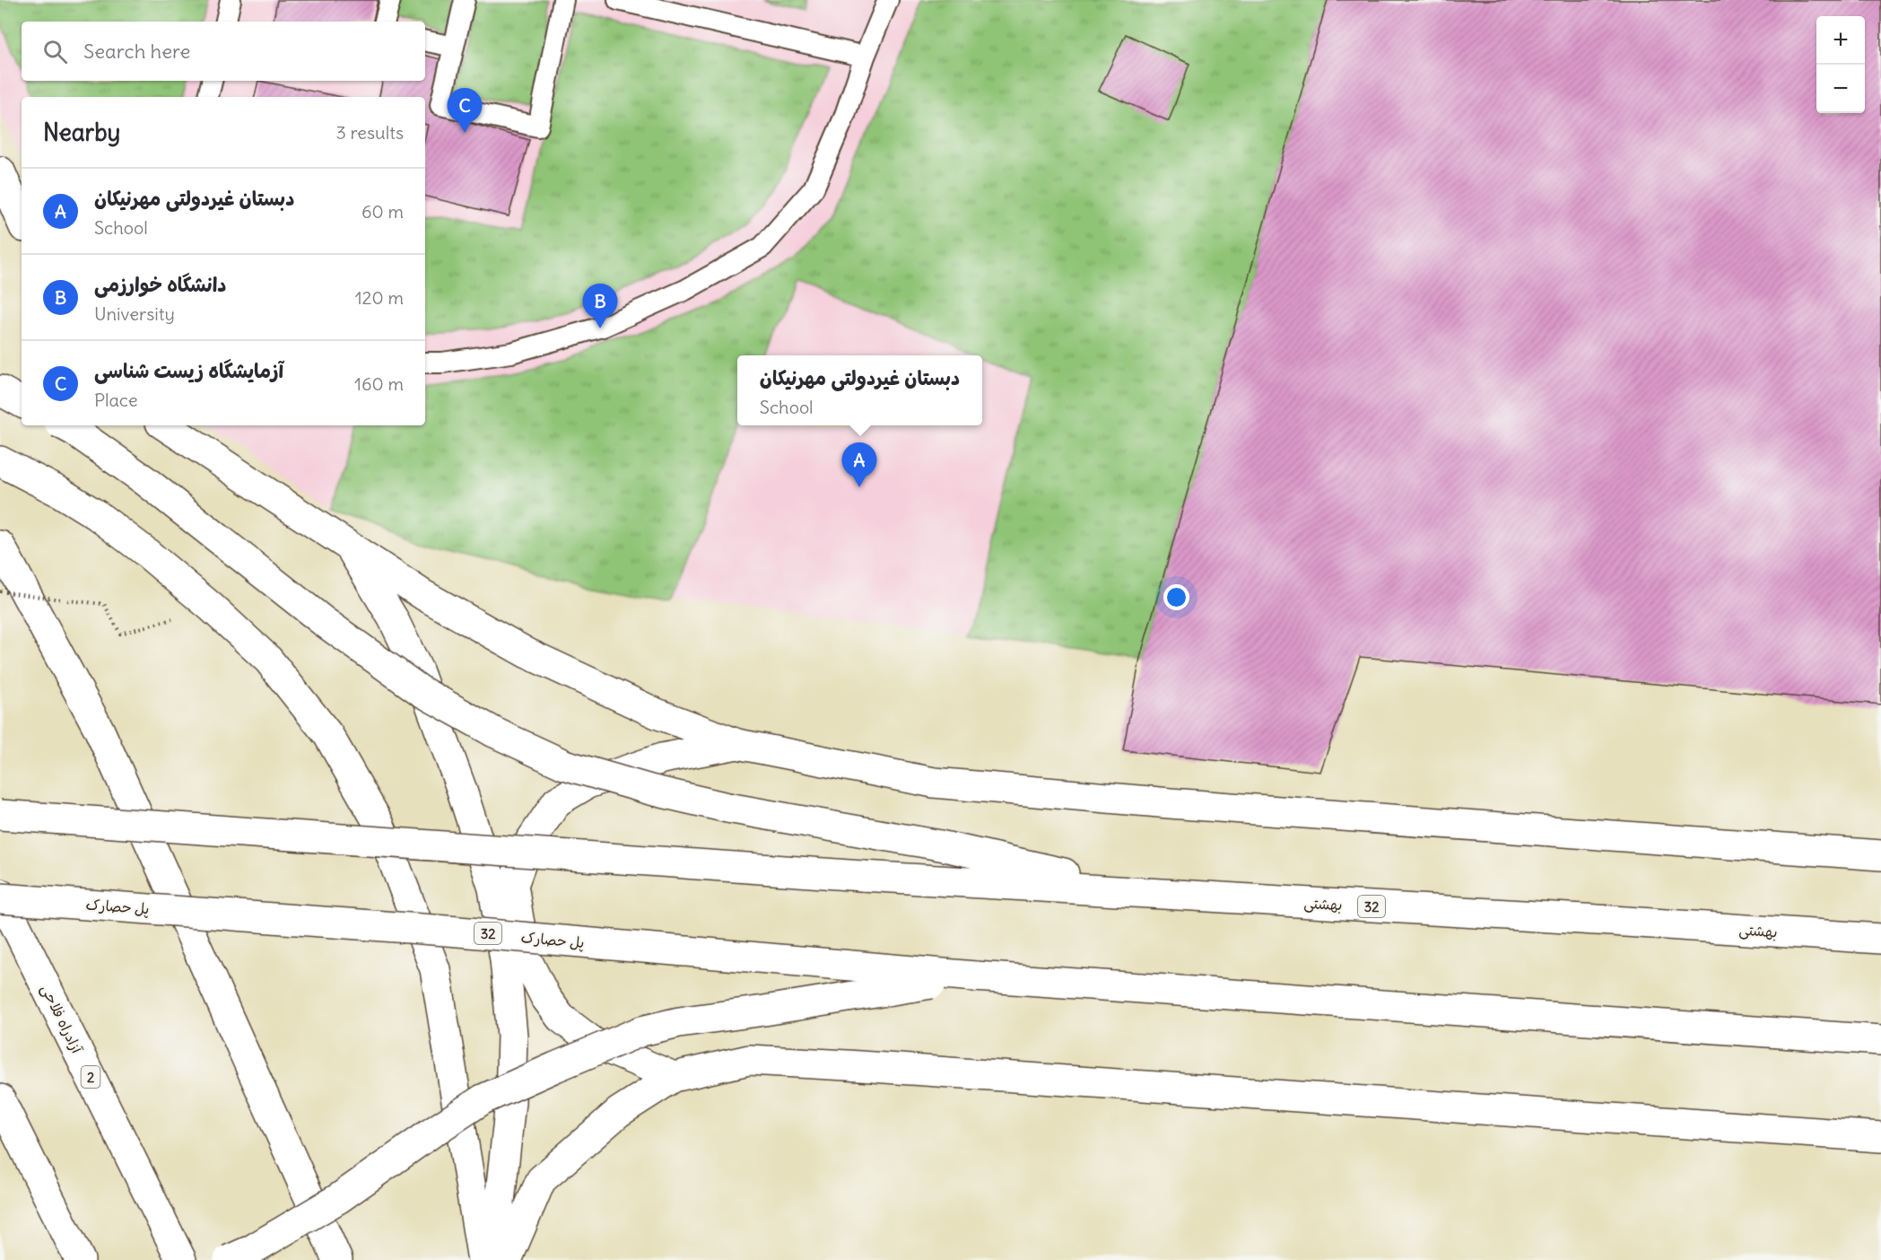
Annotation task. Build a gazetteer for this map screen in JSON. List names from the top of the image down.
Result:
{
  "streets": {
    "main road": [
      "بهشتى",
      "پل حصارک",
      "32",
      "آزادراه فلاحی",
      "2"
    ]
  },
  "crossings": [
    ["پل حصارک", "32"]
  ],
  "page": {
    "map_buttons": ["+", "−"],
    "search": "Search here",
    "pins": ["C", "B", "A"],
    "heading": ["Nearby", "3 results"],
    "list": [
      {
        "mark": "A",
        "name": "دبستان غیردولتی مهرنیکان",
        "note": "School",
        "value": "60 m"
      },
      {
        "mark": "B",
        "name": "دانشگاه خوارزمی",
        "note": "University",
        "value": "120 m"
      },
      {
        "mark": "C",
        "name": "آزمایشگاه زیست شناسی",
        "note": "Place",
        "value": "160 m"
      }
    ],
    "popup": ["دبستان غیردولتی مهرنیکان", "School"]
  }
}
